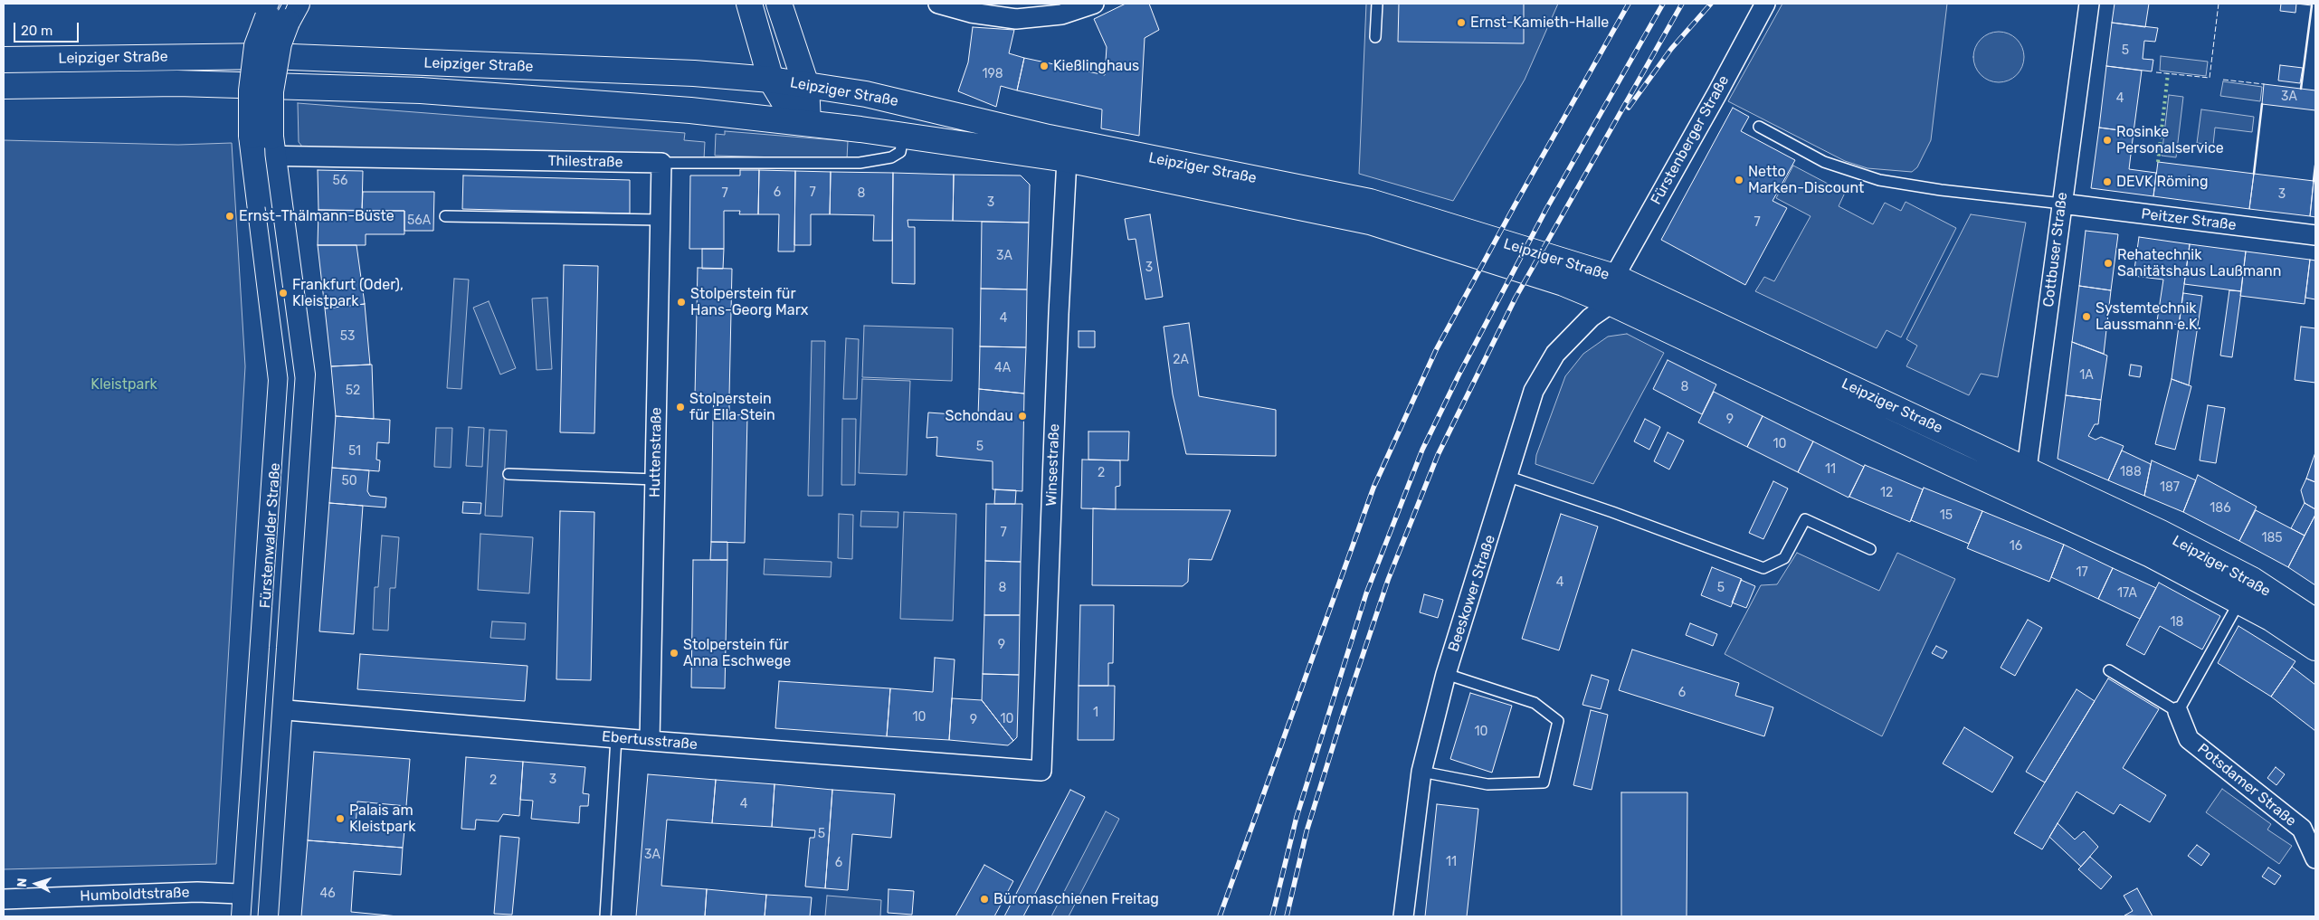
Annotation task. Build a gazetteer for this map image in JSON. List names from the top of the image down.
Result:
{
  "streets": {
    "main road": ["Leipziger Straße", "Fürstenwalder Straße"],
    "street": [
      "Fürstenberger Straße",
      "Thilestraße",
      "Peitzer Straße",
      "Cottbuser Straße",
      "Huttenstraße",
      "Winsestraße",
      "Beeskower Straße",
      "Ebertusstraße",
      "Potsdamer Straße",
      "Humboldtstraße"
    ]
  },
  "crossings": [
    ["Leipziger Straße", "Fürstenberger Straße"],
    ["Leipziger Straße", "Thilestraße"],
    ["Leipziger Straße", "Cottbuser Straße"],
    ["Leipziger Straße", "Winsestraße"],
    ["Leipziger Straße", "Beeskower Straße"],
    ["Thilestraße", "Huttenstraße"],
    ["Thilestraße", "Fürstenwalder Straße"],
    ["Peitzer Straße", "Cottbuser Straße"],
    ["Huttenstraße", "Ebertusstraße"],
    ["Winsestraße", "Ebertusstraße"],
    ["Fürstenwalder Straße", "Ebertusstraße"],
    ["Fürstenwalder Straße", "Humboldtstraße"]
  ],
  "parks": ["Kleistpark"],
  "places": [
    "Ernst-Kamieth-Halle",
    "Kießlinghaus",
    "Rosinke Personalservice",
    "Netto Marken-Discount",
    "DEVK Röming",
    "Ernst-Thälmann-Büste",
    "Rehatechnik Sanitätshaus Laußmann",
    "Frankfurt (Oder), Kleistpark",
    "Stolperstein für Hans-Georg Marx",
    "Systemtechnik Laussmann e.K.",
    "Stolperstein für Ella Stein",
    "Schondau",
    "Stolperstein für Anna Eschwege",
    "Palais am Kleistpark",
    "Büromaschienen Freitag"
  ],
  "house_numbers": [
    "5",
    "198",
    "3A",
    "4",
    "56",
    "6",
    "7",
    "7",
    "8",
    "3",
    "3",
    "56A",
    "7",
    "3A",
    "3",
    "4",
    "53",
    "2A",
    "4A",
    "1A",
    "8",
    "52",
    "9",
    "10",
    "5",
    "51",
    "11",
    "188",
    "2",
    "50",
    "187",
    "12",
    "186",
    "15",
    "7",
    "185",
    "16",
    "17",
    "4",
    "8",
    "5",
    "17A",
    "18",
    "9",
    "6",
    "1",
    "10",
    "10",
    "9",
    "10",
    "3",
    "2",
    "4",
    "5",
    "3A",
    "11",
    "6",
    "46"
  ],
  "scale_bar": "20 m",
  "north": "left"
}
